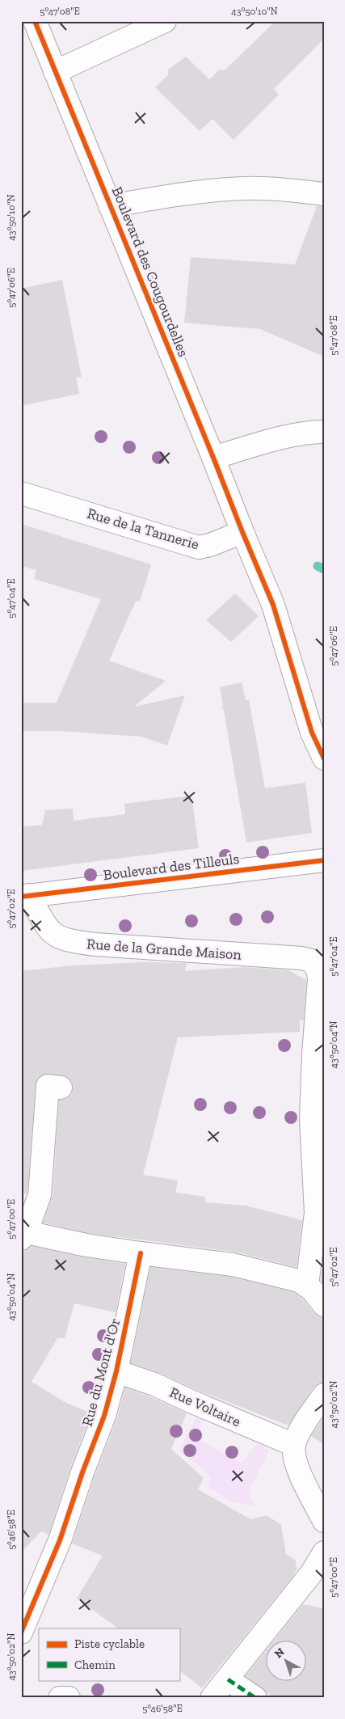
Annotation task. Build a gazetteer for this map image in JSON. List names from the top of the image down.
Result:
{
  "streets": {
    "street": [
      "Boulevard des Cougourdelles",
      "Rue de la Tannerie",
      "Boulevard des Tilleuls",
      "Rue de la Grande Maison",
      "Rue du Mont d'Or",
      "Rue Voltaire"
    ]
  },
  "crossings": [
    ["Boulevard des Cougourdelles", "Rue de la Tannerie"],
    ["Boulevard des Tilleuls", "Rue de la Grande Maison"],
    ["Rue du Mont d'Or", "Rue Voltaire"]
  ],
  "legend": ["Piste cyclable", "Chemin"],
  "north": "top left",
  "coordinates": [
    "5°47'08\"E",
    "43°50'10\"N",
    "5°47'06\"E",
    "5°47'04\"E",
    "5°47'02\"E",
    "43°50'04\"N",
    "5°47'00\"E",
    "43°50'02\"N",
    "5°46'58\"E"
  ]
}
